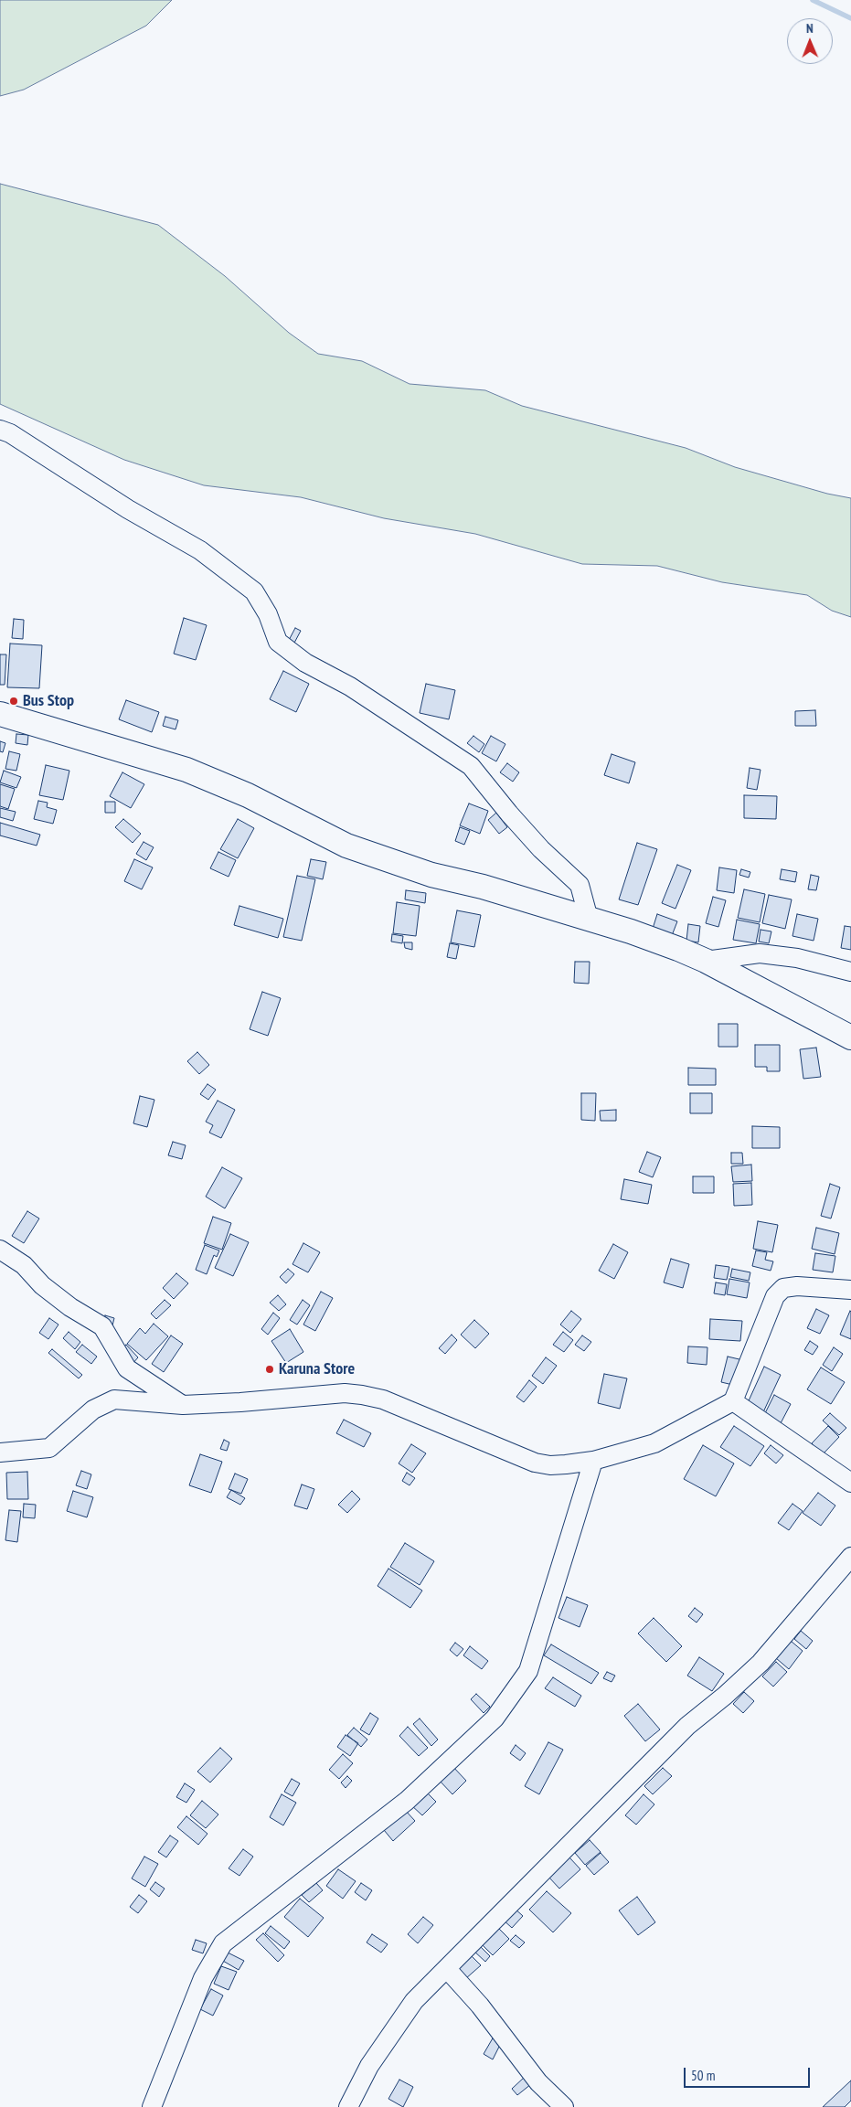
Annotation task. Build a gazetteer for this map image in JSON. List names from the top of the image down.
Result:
{
  "places": ["Bus Stop", "Karuna Store"],
  "scale_bar": "50 m",
  "north": "top"
}
